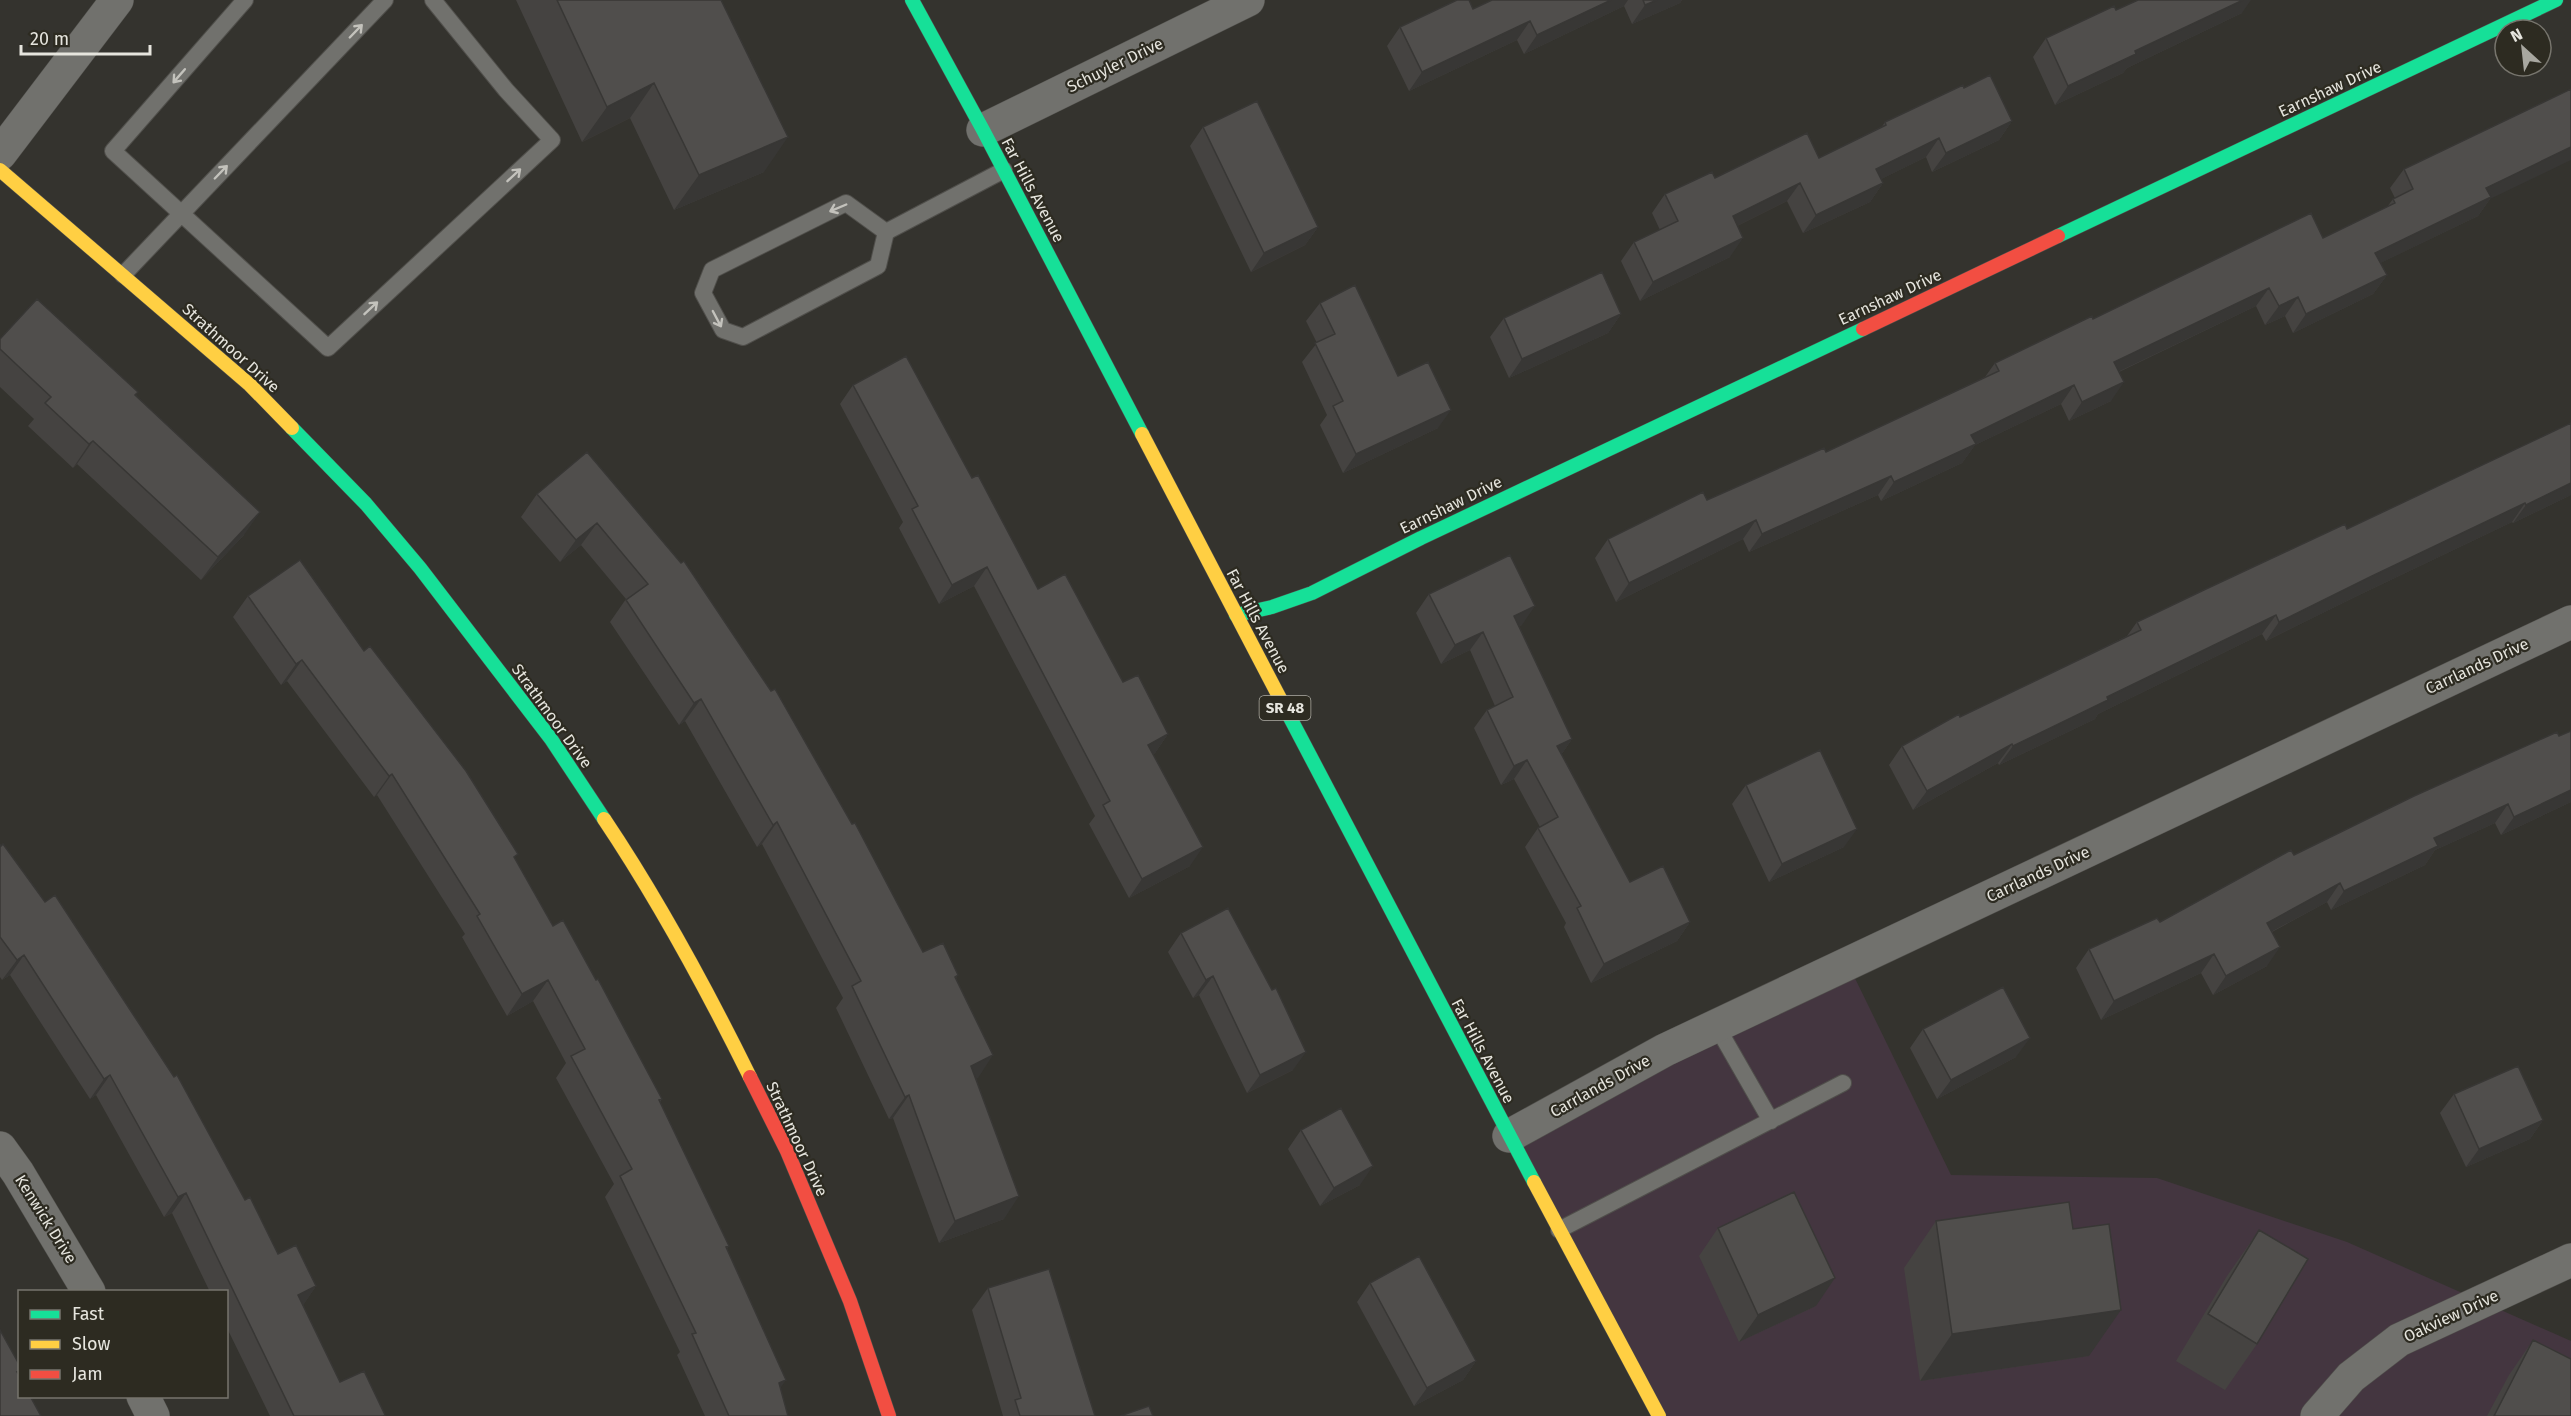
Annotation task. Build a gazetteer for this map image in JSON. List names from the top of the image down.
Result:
{
  "streets": {
    "street": [
      "Schuyler Drive",
      "Earnshaw Drive",
      "Far Hills Avenue",
      "Strathmoor Drive",
      "Carrlands Drive",
      "SR 48",
      "Kenwick Drive",
      "Oakview Drive"
    ]
  },
  "crossings": [
    ["Schuyler Drive", "Far Hills Avenue"],
    ["Earnshaw Drive", "Far Hills Avenue"],
    ["Far Hills Avenue", "Carrlands Drive"]
  ],
  "legend": ["Fast", "Slow", "Jam"],
  "scale_bar": "20 m",
  "north": "top left"
}
